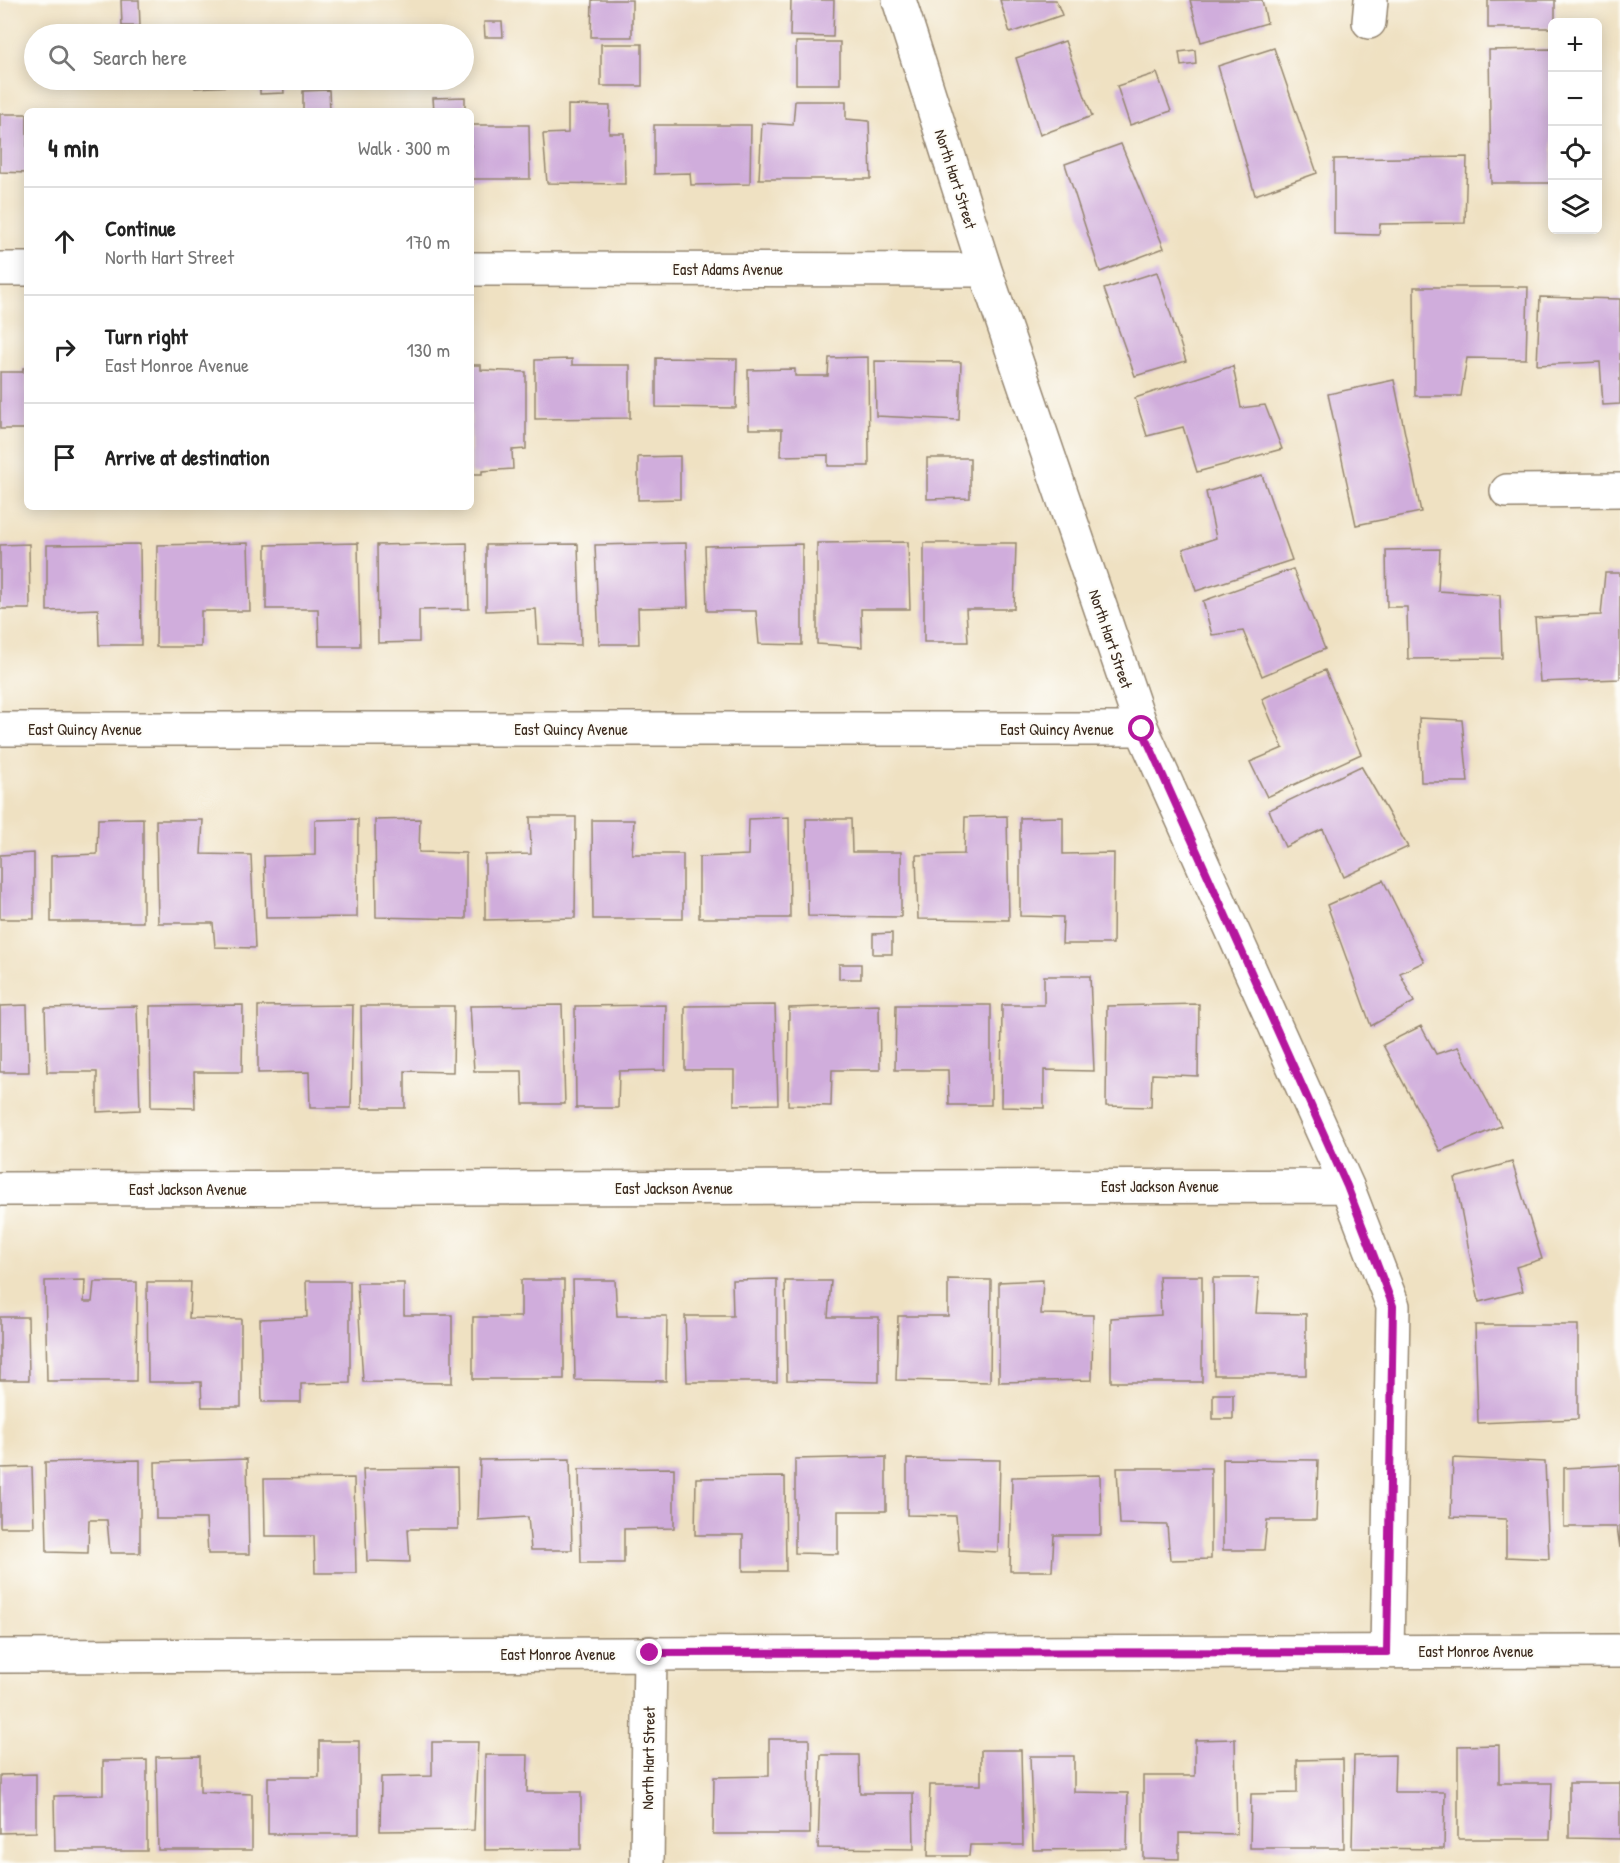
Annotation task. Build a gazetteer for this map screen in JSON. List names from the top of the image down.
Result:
{
  "streets": {
    "street": [
      "North Hart Street",
      "East Adams Avenue",
      "East Quincy Avenue",
      "East Jackson Avenue",
      "East Monroe Avenue"
    ]
  },
  "crossings": [
    ["North Hart Street", "East Adams Avenue"],
    ["North Hart Street", "East Quincy Avenue"],
    ["North Hart Street", "East Jackson Avenue"],
    ["North Hart Street", "East Monroe Avenue"]
  ],
  "page": {
    "map_buttons": ["+", "−"],
    "search": "Search here",
    "heading": ["4 min", "Walk · 300 m"],
    "list": [
      ["Continue", "North Hart Street", "170 m"],
      ["Turn right", "East Monroe Avenue", "130 m"],
      "Arrive at destination"
    ]
  }
}
